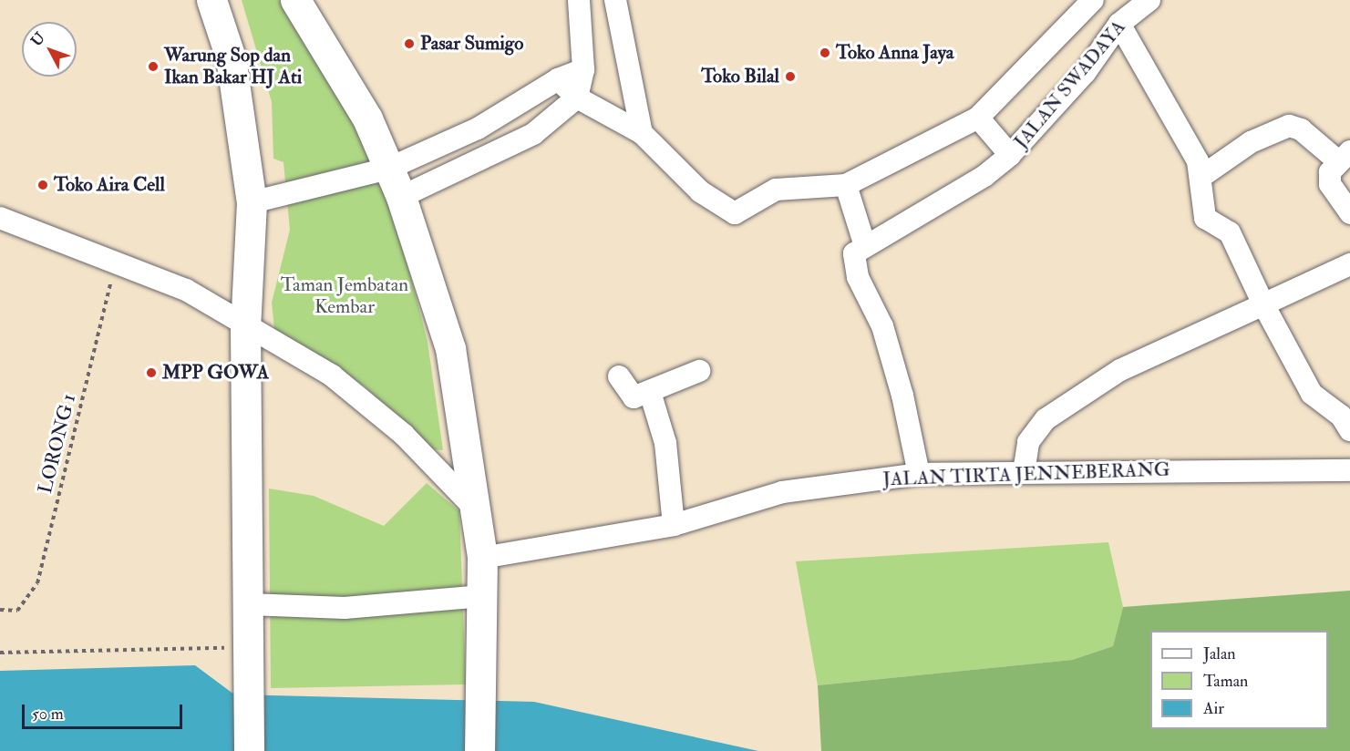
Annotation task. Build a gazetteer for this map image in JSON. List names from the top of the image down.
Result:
{
  "streets": {
    "street": ["JALAN SWADAYA", "JALAN TIRTA JENNEBERANG"],
    "path": ["LORONG 1"]
  },
  "parks": ["Taman Jembatan Kembar"],
  "places": [
    "Pasar Sumigo",
    "Toko Anna Jaya",
    "Warung Sop dan Ikan Bakar HJ Ati",
    "Toko Bilal",
    "Toko Aira Cell",
    "MPP GOWA"
  ],
  "legend": ["Jalan", "Taman", "Air"],
  "scale_bar": "50 m",
  "north": "top left"
}
